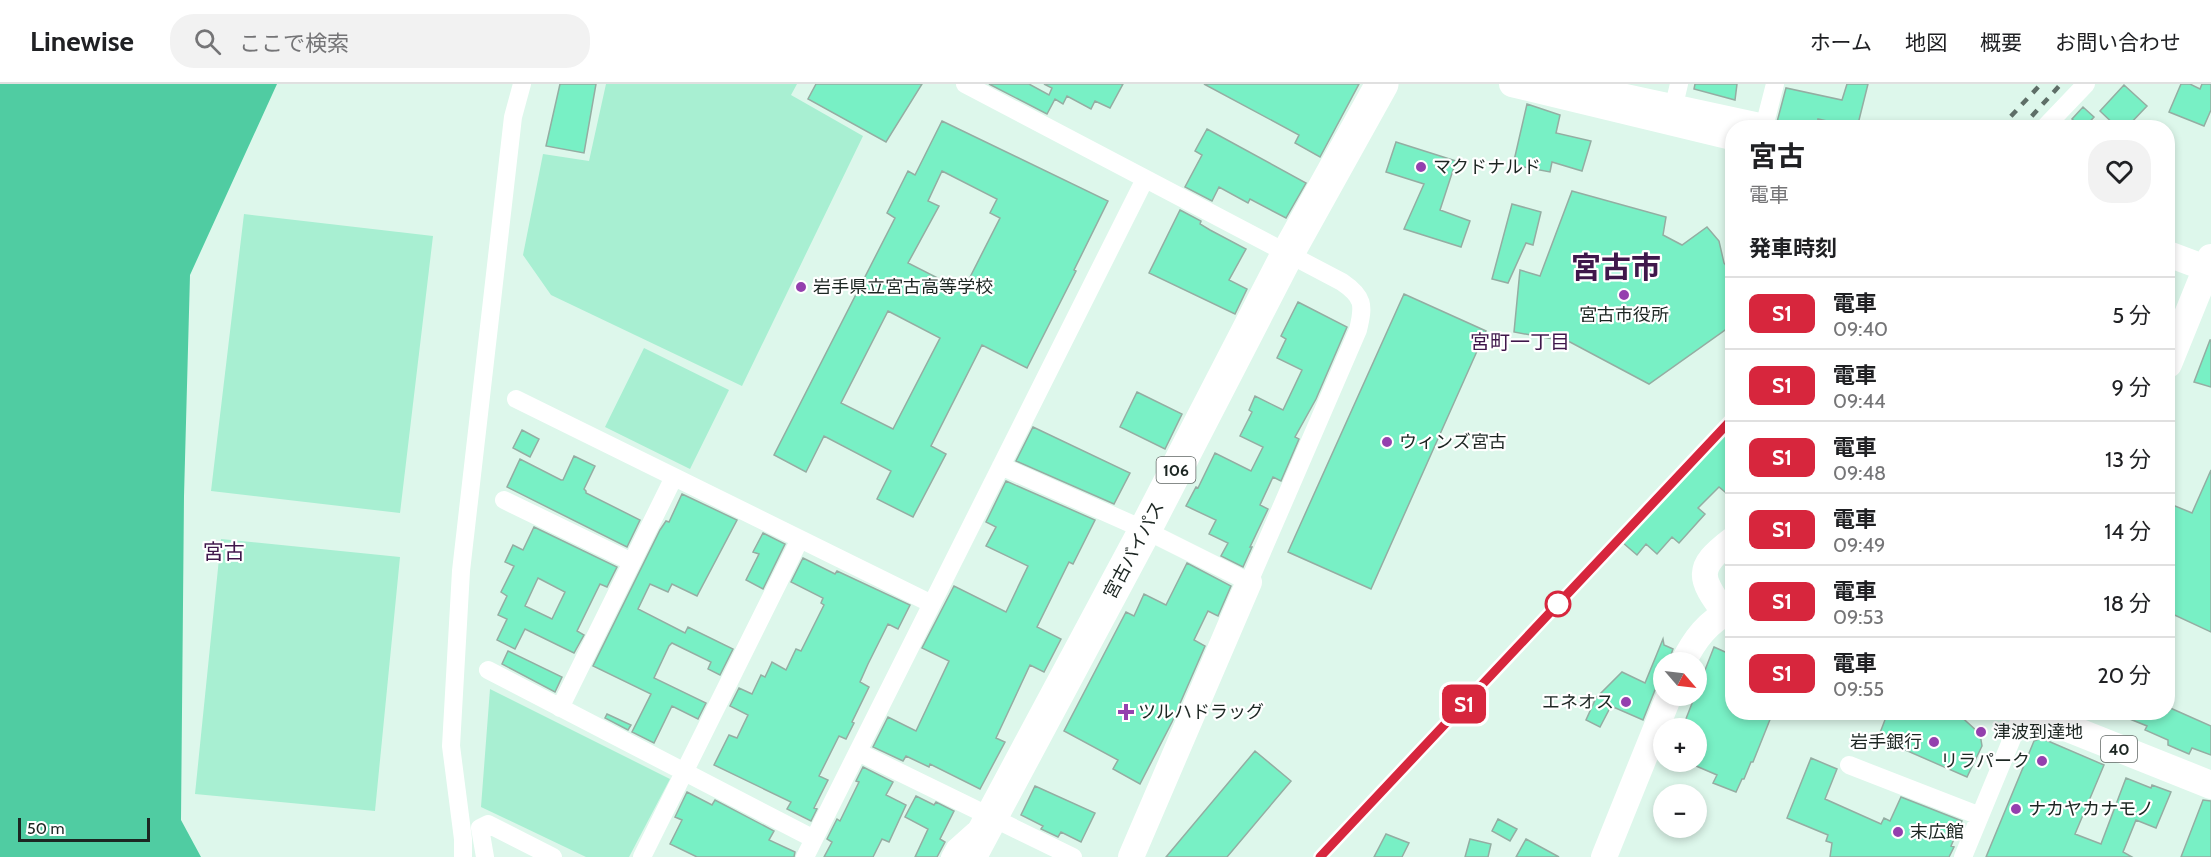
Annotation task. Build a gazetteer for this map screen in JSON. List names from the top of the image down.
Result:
{
  "streets": {
    "highway": ["106", "宮古バイパス"],
    "main road": ["40"]
  },
  "districts": ["宮古市", "宮町一丁目", "宮古"],
  "places": {
    "other": [
      "マクドナルド",
      "岩手県立宮古高等学校",
      "宮古市役所",
      "ウィンズ宮古",
      "エネオス",
      "津波到達地",
      "岩手銀行",
      "リラパーク",
      "ナカヤカナモノ",
      "末広館"
    ],
    "health": ["ツルハドラッグ"]
  },
  "scale_bar": "50 m",
  "north": "bottom right",
  "page": {
    "header": "Linewise",
    "search": "ここで検索",
    "nav": [
      "ホーム",
      "地図",
      "概要",
      "お問い合わせ"
    ],
    "on_map": "S1",
    "heading": [
      ["宮古", "電車"],
      "発車時刻"
    ],
    "list": [
      {
        "mark": "S1",
        "name": "電車",
        "note": "09:40",
        "value": "5 分"
      },
      {
        "mark": "S1",
        "name": "電車",
        "note": "09:44",
        "value": "9 分"
      },
      {
        "mark": "S1",
        "name": "電車",
        "note": "09:48",
        "value": "13 分"
      },
      {
        "mark": "S1",
        "name": "電車",
        "note": "09:49",
        "value": "14 分"
      },
      {
        "mark": "S1",
        "name": "電車",
        "note": "09:53",
        "value": "18 分"
      },
      {
        "mark": "S1",
        "name": "電車",
        "note": "09:55",
        "value": "20 分"
      }
    ],
    "map_buttons": ["+", "−"],
    "scale": "50 m"
  }
}
